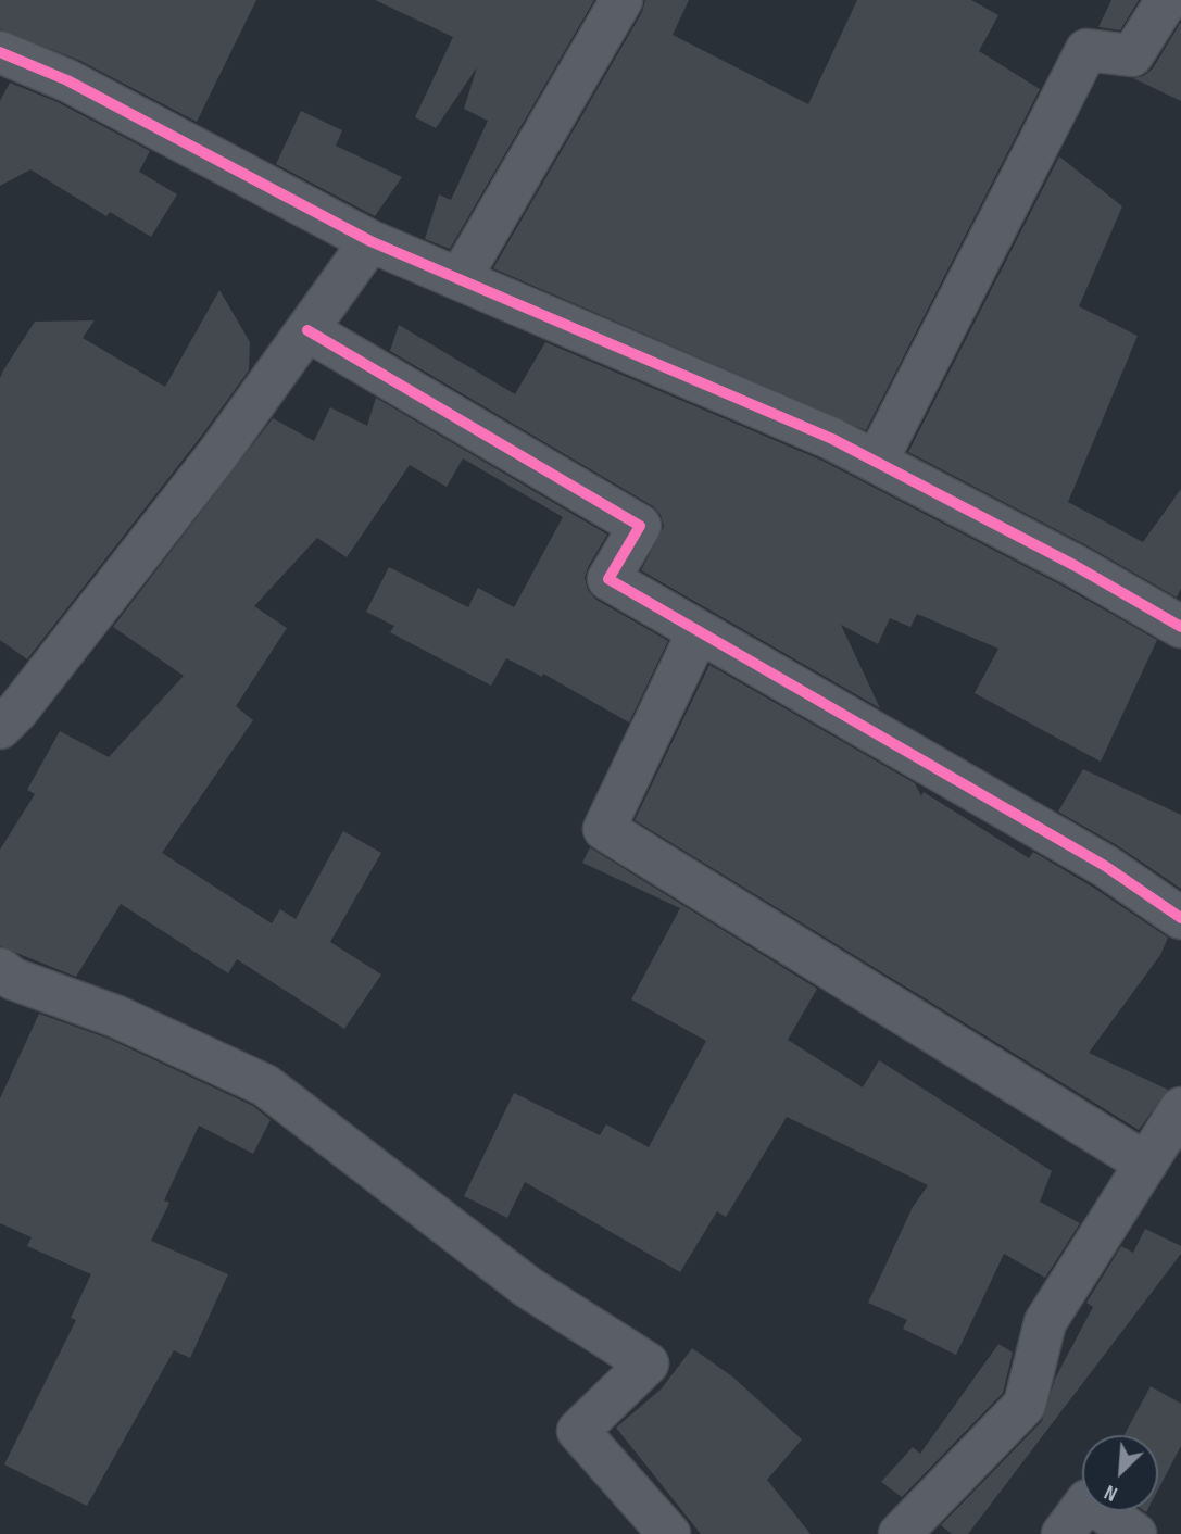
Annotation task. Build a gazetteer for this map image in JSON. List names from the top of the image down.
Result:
{
  "north": "bottom left"
}
